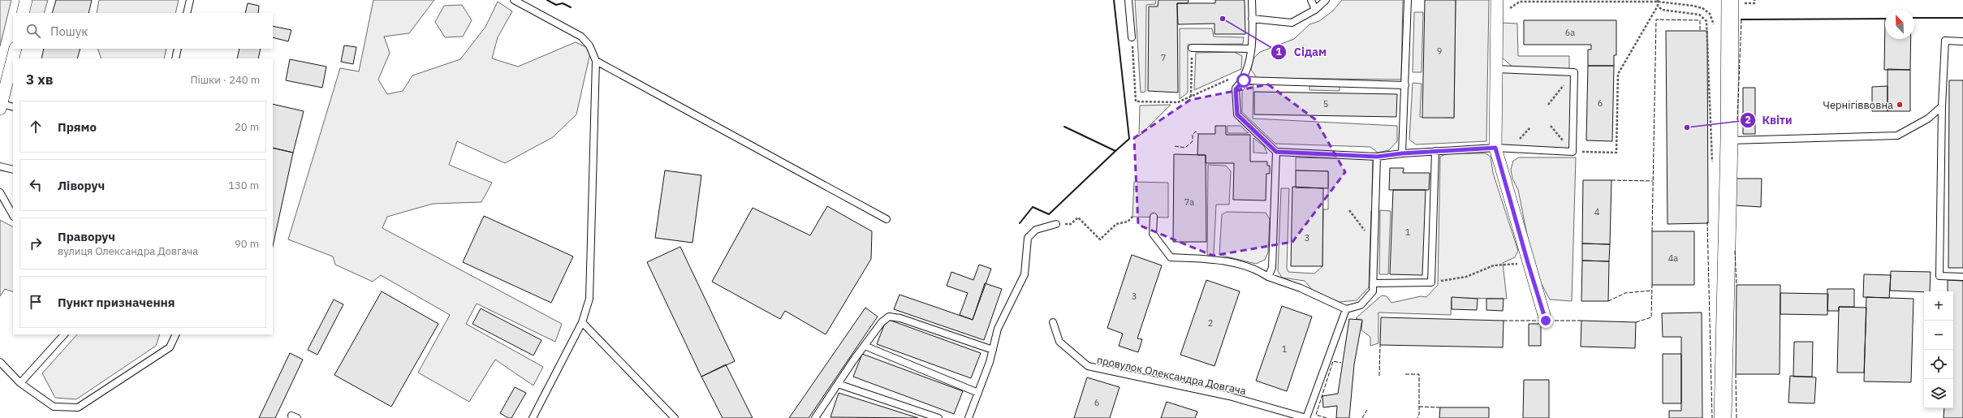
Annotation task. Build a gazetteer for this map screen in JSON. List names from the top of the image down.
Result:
{
  "streets": {
    "lane": ["провулок Олександра Довгача"]
  },
  "places": ["Сідам", "Чернігіввовна", "Квіти"],
  "house_numbers": [
    "6а",
    "9",
    "7",
    "6",
    "5",
    "7а",
    "4",
    "1",
    "3",
    "4а",
    "3",
    "2",
    "1",
    "6"
  ],
  "north": "top left",
  "page": {
    "search": "Пошук",
    "heading": ["3 хв", "Пішки · 240 m"],
    "list": [
      ["Прямо", "20 m"],
      ["Ліворуч", "130 m"],
      ["Праворуч", "вулиця Олександра Довгача", "90 m"],
      "Пункт призначення"
    ],
    "map_buttons": ["+", "−"]
  }
}
